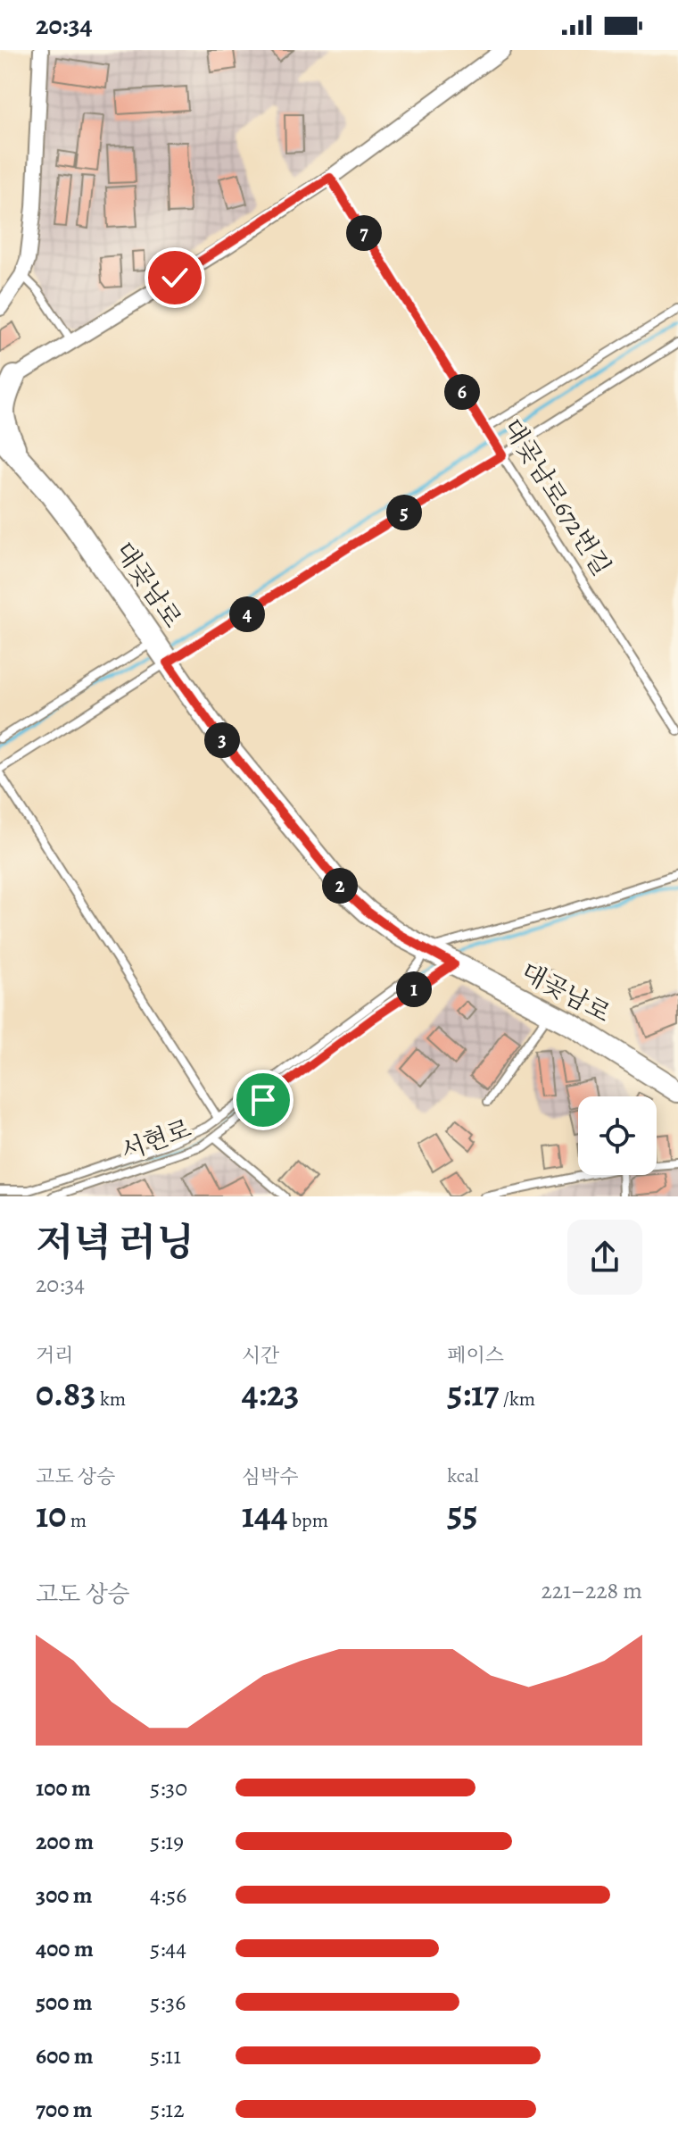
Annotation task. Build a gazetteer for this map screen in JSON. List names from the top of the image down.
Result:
{
  "streets": {
    "street": ["대곶남로"],
    "lane": ["대곶남로672번길", "서현로"]
  },
  "crossings": [
    ["대곶남로", "서현로"]
  ],
  "page": {
    "status": "20:34",
    "pins": [
      "7",
      "6",
      "5",
      "4",
      "3",
      "2",
      "1"
    ],
    "heading": ["저녁 러닝", "20:34"],
    "stats": [
      ["거리", "0.83 km"],
      ["시간", "4:23"],
      ["페이스", "5:17 /km"],
      ["고도 상승", "10 m"],
      ["심박수", "144 bpm"],
      ["kcal", "55"]
    ],
    "chart": ["고도 상승", "221–228 m"],
    "list": [
      {
        "name": "100 m",
        "note": "5:30"
      },
      {
        "name": "200 m",
        "note": "5:19"
      },
      {
        "name": "300 m",
        "note": "4:56"
      },
      {
        "name": "400 m",
        "note": "5:44"
      },
      {
        "name": "500 m",
        "note": "5:36"
      },
      {
        "name": "600 m",
        "note": "5:11"
      },
      {
        "name": "700 m",
        "note": "5:12"
      }
    ]
  }
}
